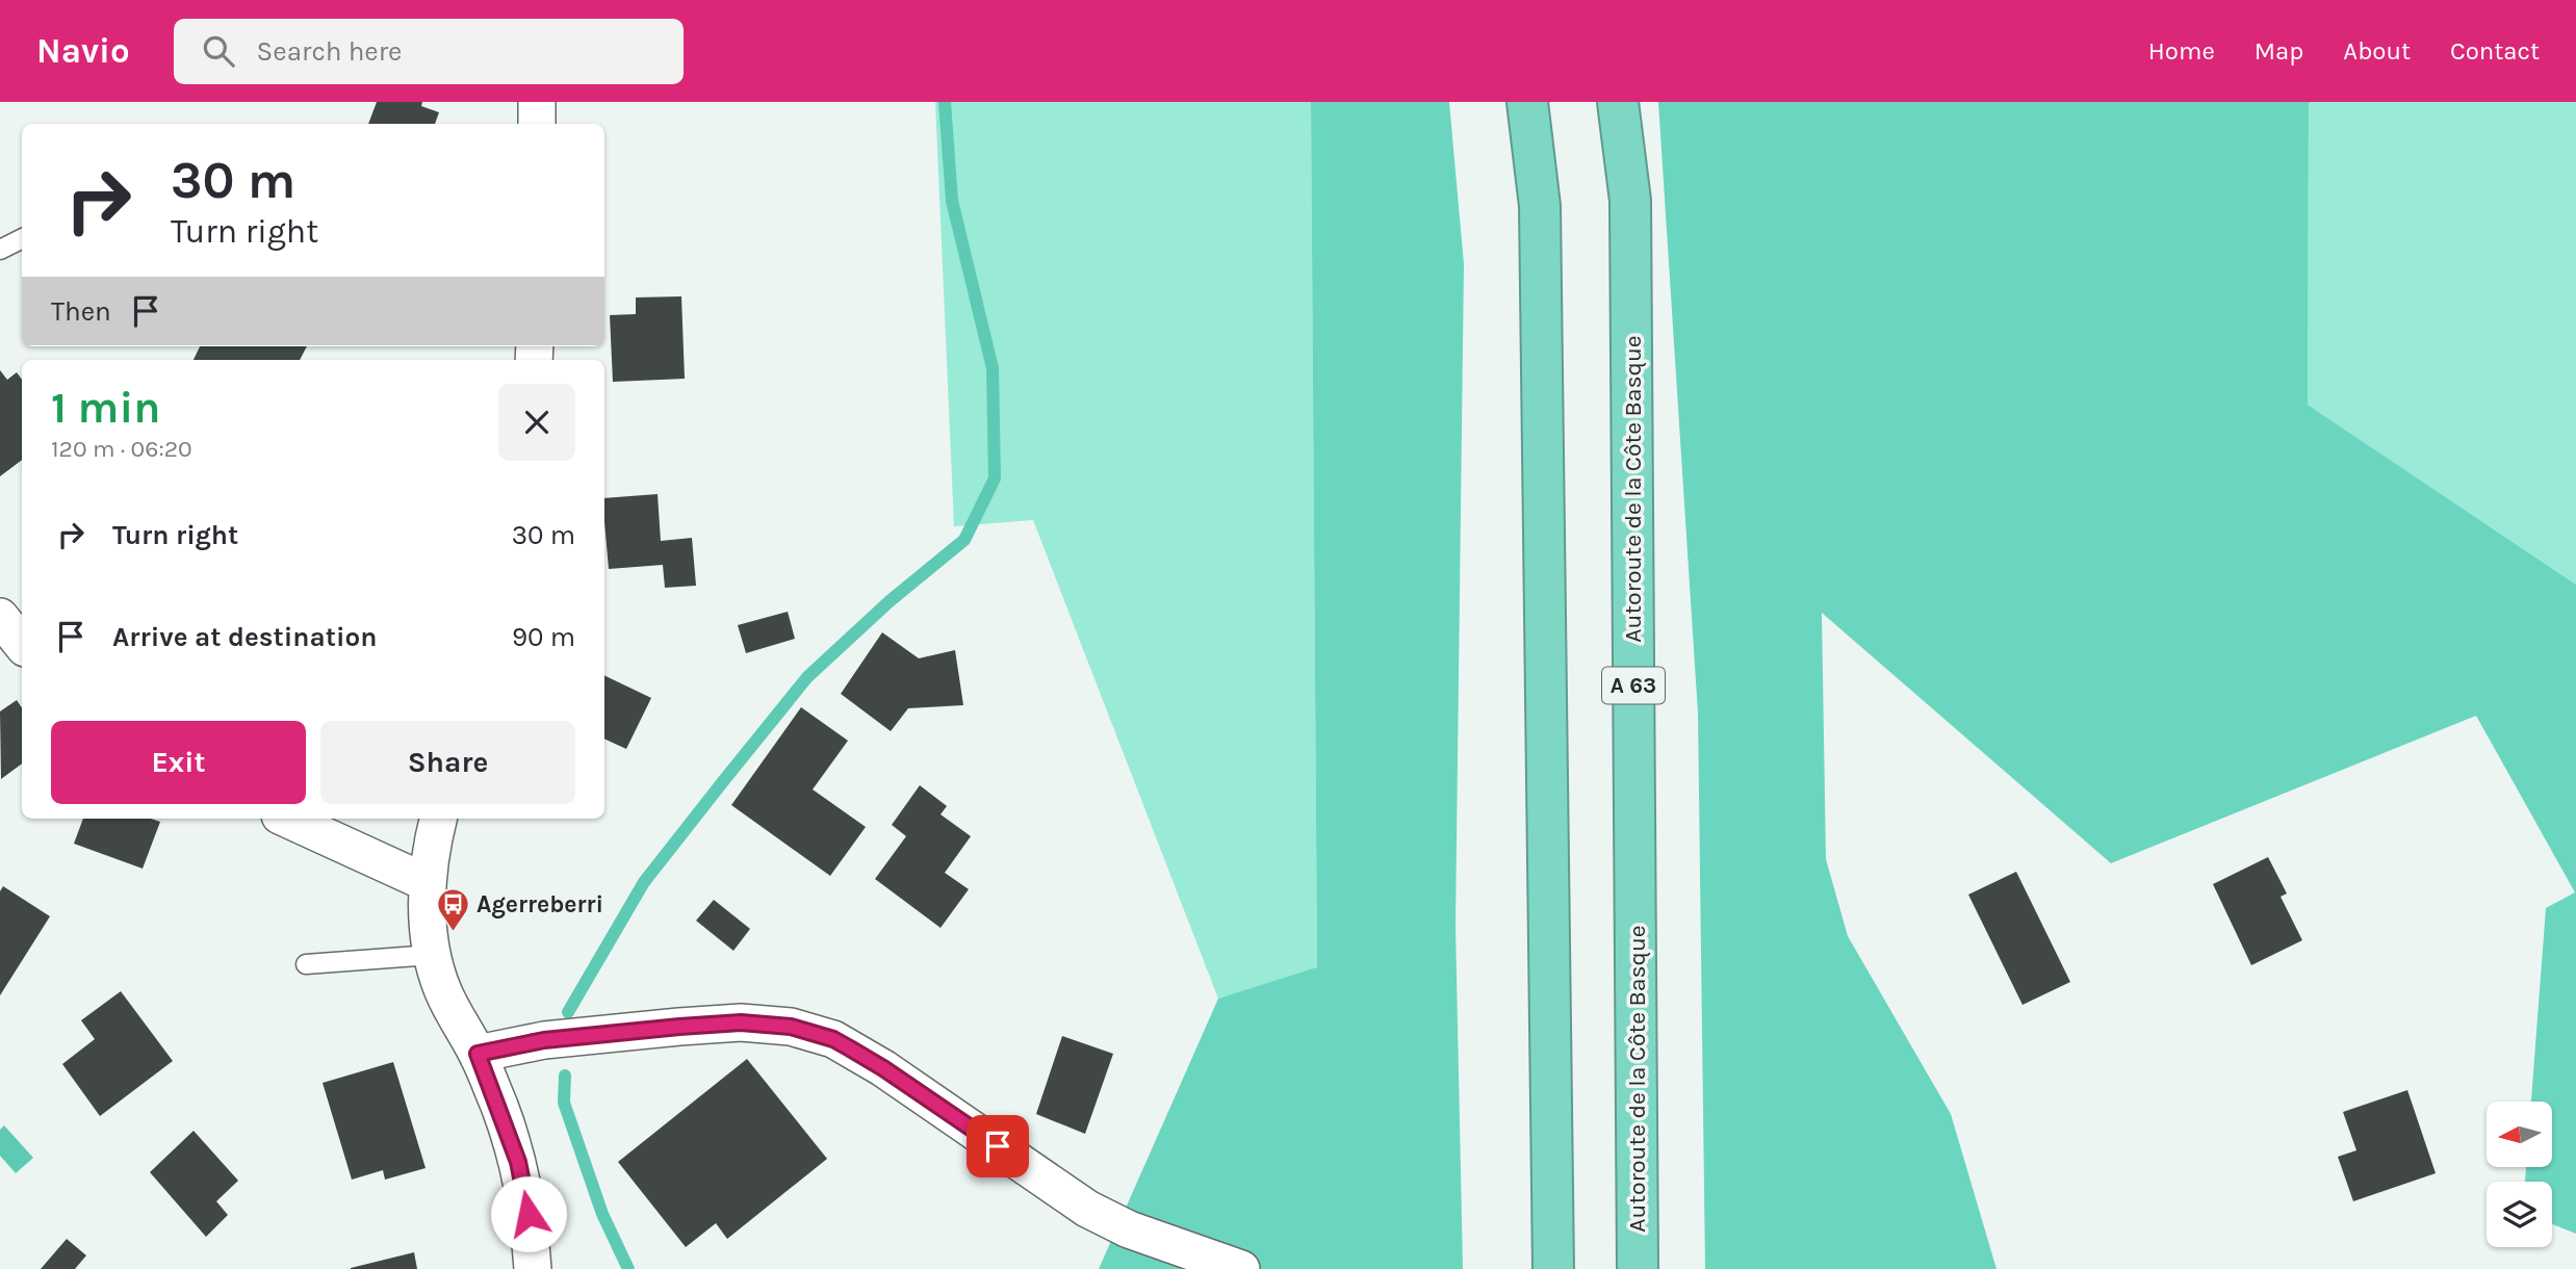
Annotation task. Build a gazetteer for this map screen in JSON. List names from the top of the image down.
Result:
{
  "streets": {
    "highway": ["Autoroute de la Côte Basque", "A 63"]
  },
  "places": {
    "bus stop": ["Agerreberri"]
  },
  "north": "left",
  "page": {
    "header": "Navio",
    "search": "Search here",
    "nav": [
      "Home",
      "Map",
      "About",
      "Contact"
    ],
    "turn": ["30 m", "Turn right"],
    "then": "Then",
    "heading": ["1 min", "120 m · 06:20"],
    "list": [
      {
        "name": "Turn right",
        "value": "30 m"
      },
      {
        "name": "Arrive at destination",
        "value": "90 m"
      }
    ],
    "buttons": ["Exit", "Share"]
  }
}
